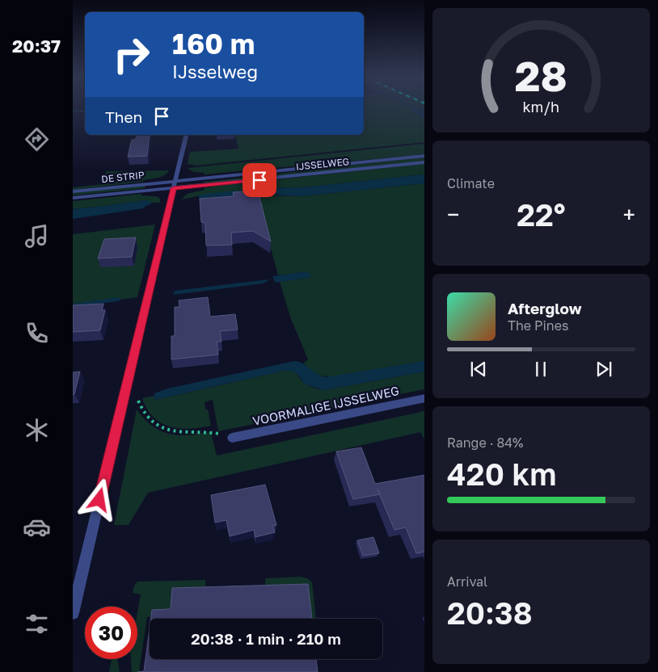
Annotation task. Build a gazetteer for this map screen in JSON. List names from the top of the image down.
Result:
{
  "streets": {
    "street": ["IJSSELWEG", "DE STRIP", "VOORMALIGE IJSSELWEG"]
  },
  "crossings": [
    ["IJSSELWEG", "DE STRIP"]
  ],
  "page": {
    "tabs": "20:37",
    "turn": ["160 m", "IJsselweg"],
    "then": "Then",
    "tile": [
      "Climate",
      ["Range · 84%", "420 km"],
      ["Arrival", "20:38"]
    ],
    "heat": ["−", "22°", "+"],
    "song": ["Afterglow", "The Pines"],
    "limit": "30",
    "trip": "20:38 · 1 min · 210 m",
    "gauge": ["28", "km/h"]
  }
}
